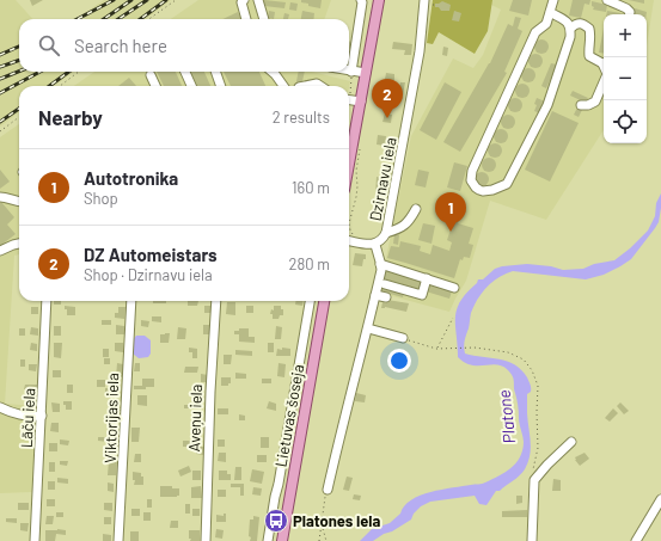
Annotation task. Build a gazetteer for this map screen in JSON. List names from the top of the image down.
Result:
{
  "streets": {
    "main road": ["Lietuvas šoseja"],
    "street": [
      "Dzirnavu iela",
      "Lāču iela",
      "Viktorijas iela",
      "Aveņu iela"
    ]
  },
  "water": ["Platone"],
  "places": {
    "bus stop": ["Platones iela"]
  },
  "page": {
    "map_buttons": ["+", "−"],
    "search": "Search here",
    "pins": ["2", "1"],
    "heading": ["Nearby", "2 results"],
    "list": [
      {
        "mark": "1",
        "name": "Autotronika",
        "note": "Shop",
        "value": "160 m"
      },
      {
        "mark": "2",
        "name": "DZ Automeistars",
        "note": "Shop · Dzirnavu iela",
        "value": "280 m"
      }
    ]
  }
}
